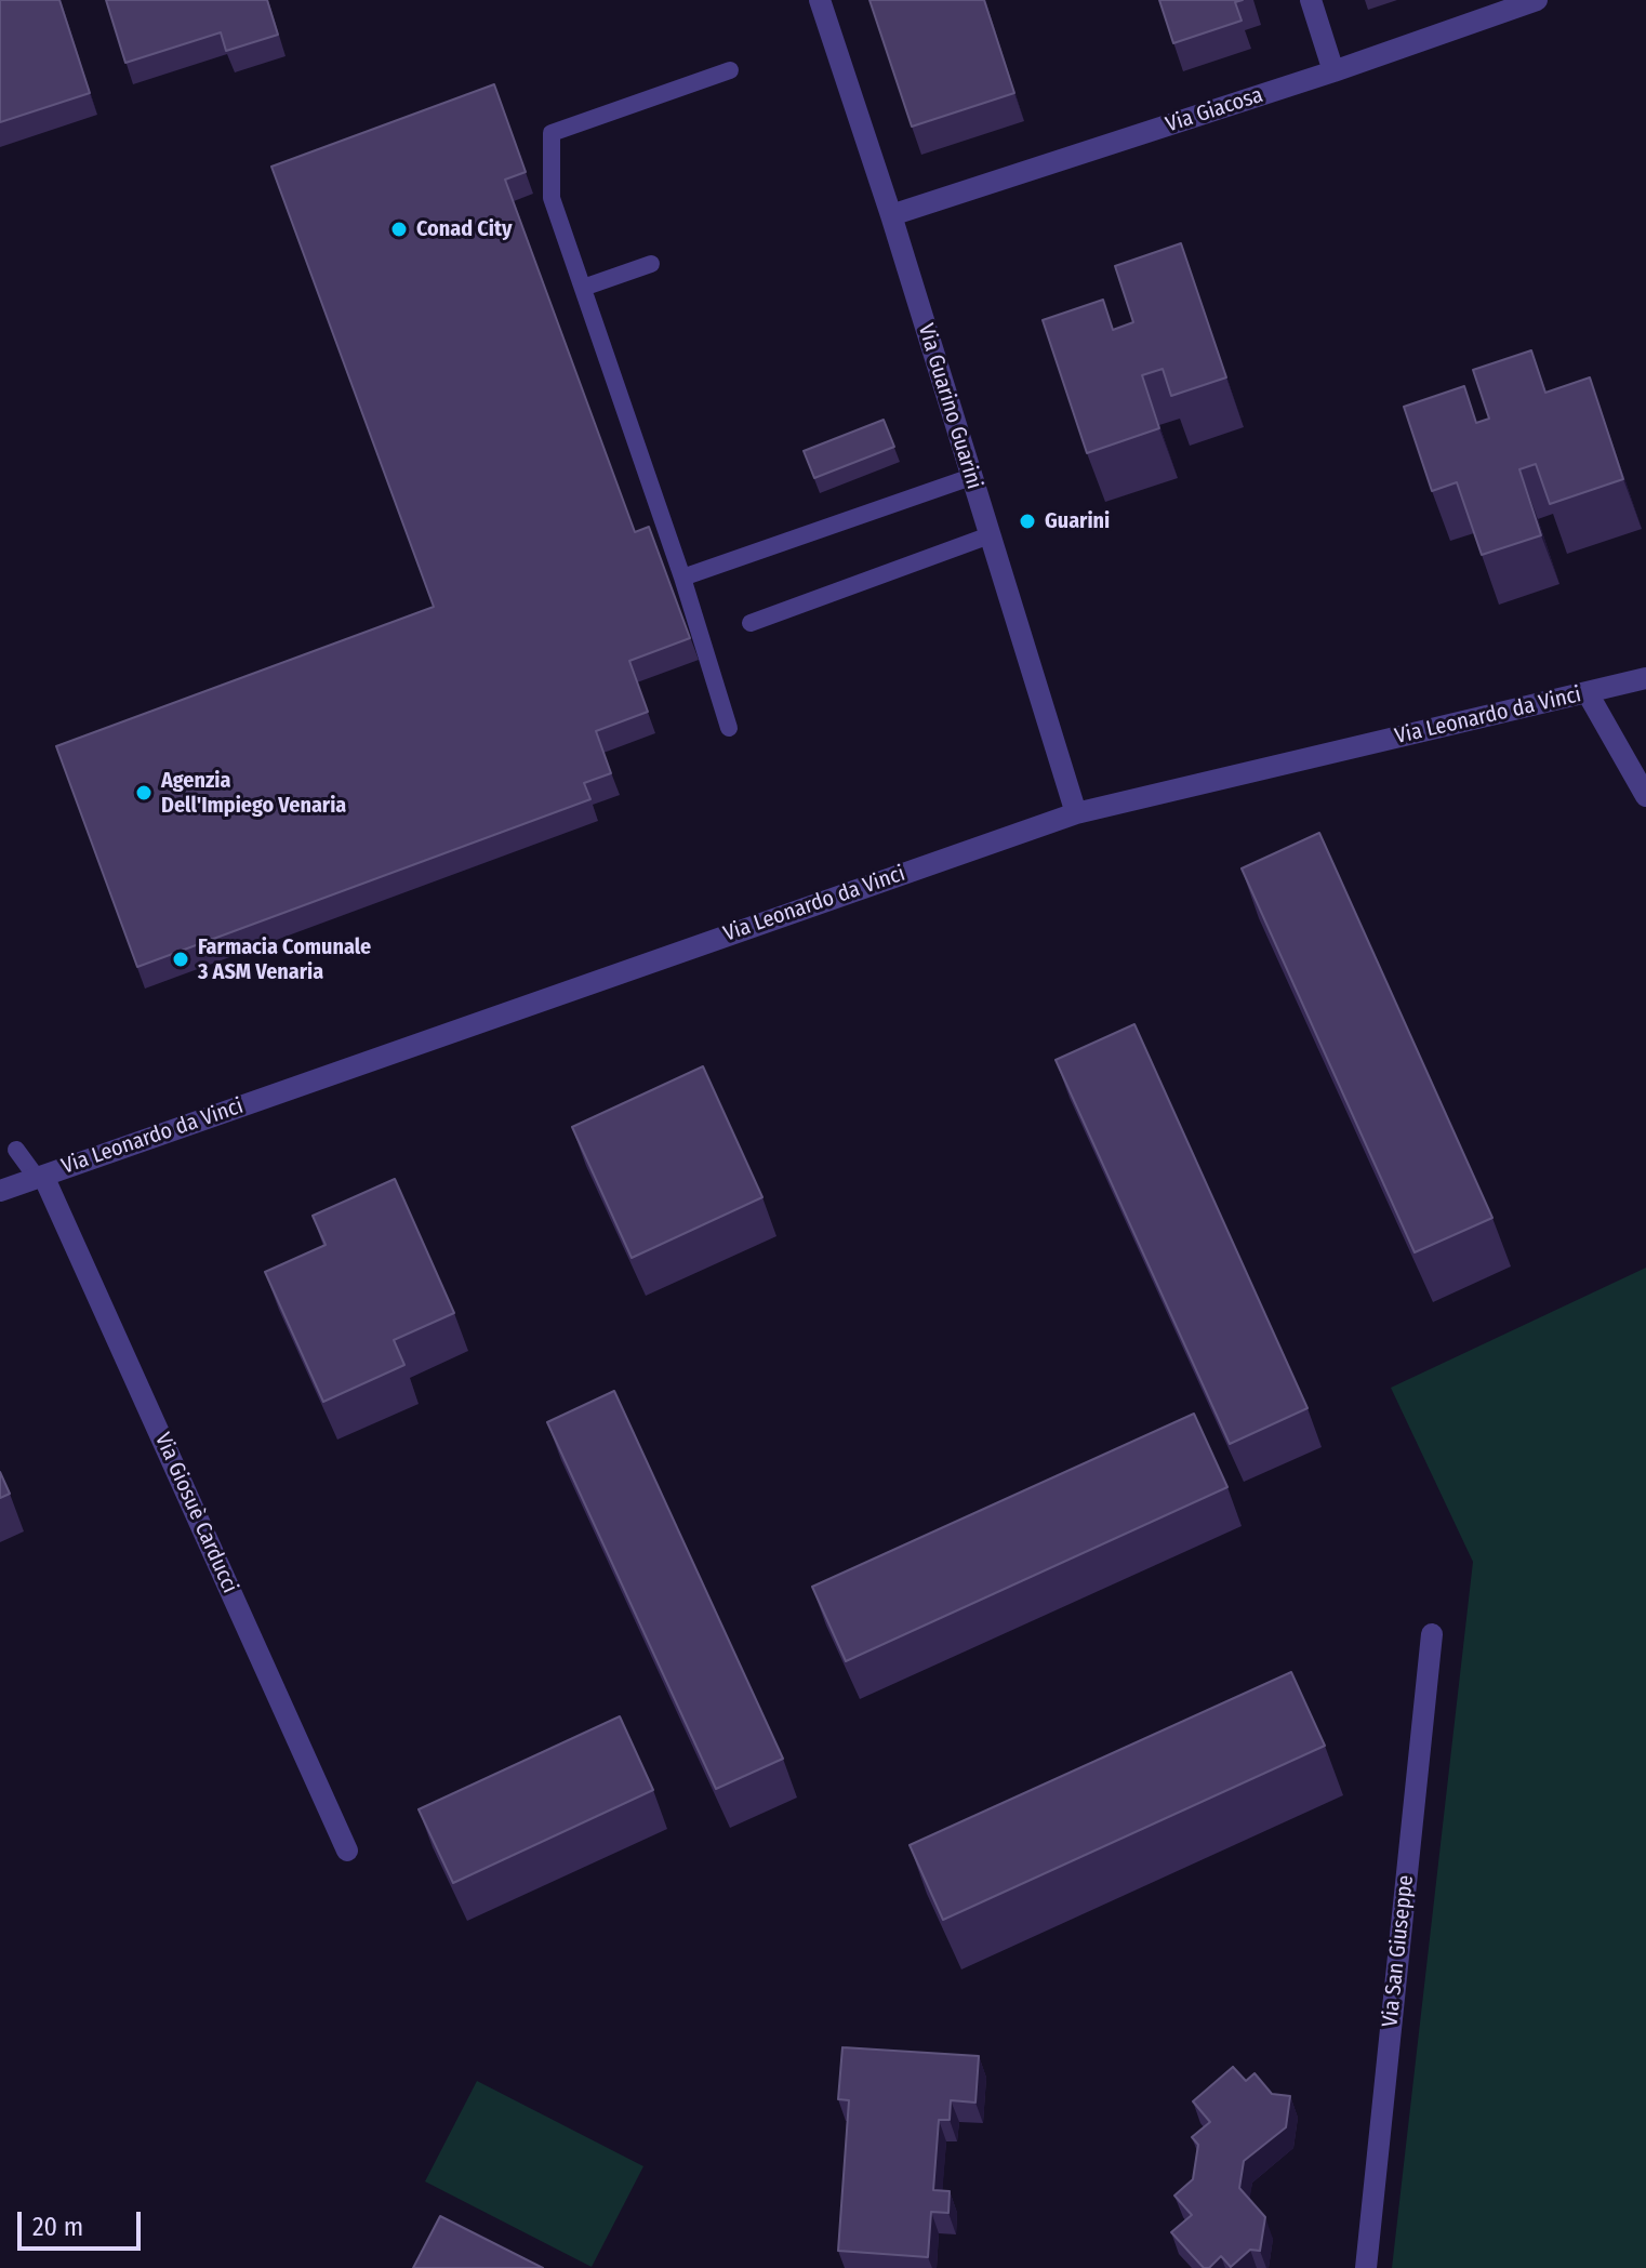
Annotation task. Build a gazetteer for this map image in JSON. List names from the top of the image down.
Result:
{
  "streets": {
    "street": [
      "Via Giacosa",
      "Via Guarino Guarini",
      "Via Leonardo da Vinci",
      "Via Giosuè Carducci",
      "Via San Giuseppe"
    ]
  },
  "crossings": [
    ["Via Giacosa", "Via Guarino Guarini"],
    ["Via Guarino Guarini", "Via Leonardo da Vinci"],
    ["Via Leonardo da Vinci", "Via Giosuè Carducci"]
  ],
  "places": [
    "Conad City",
    "Guarini",
    "Agenzia Dell'Impiego Venaria",
    "Farmacia Comunale 3 ASM Venaria"
  ],
  "scale_bar": "20 m"
}
